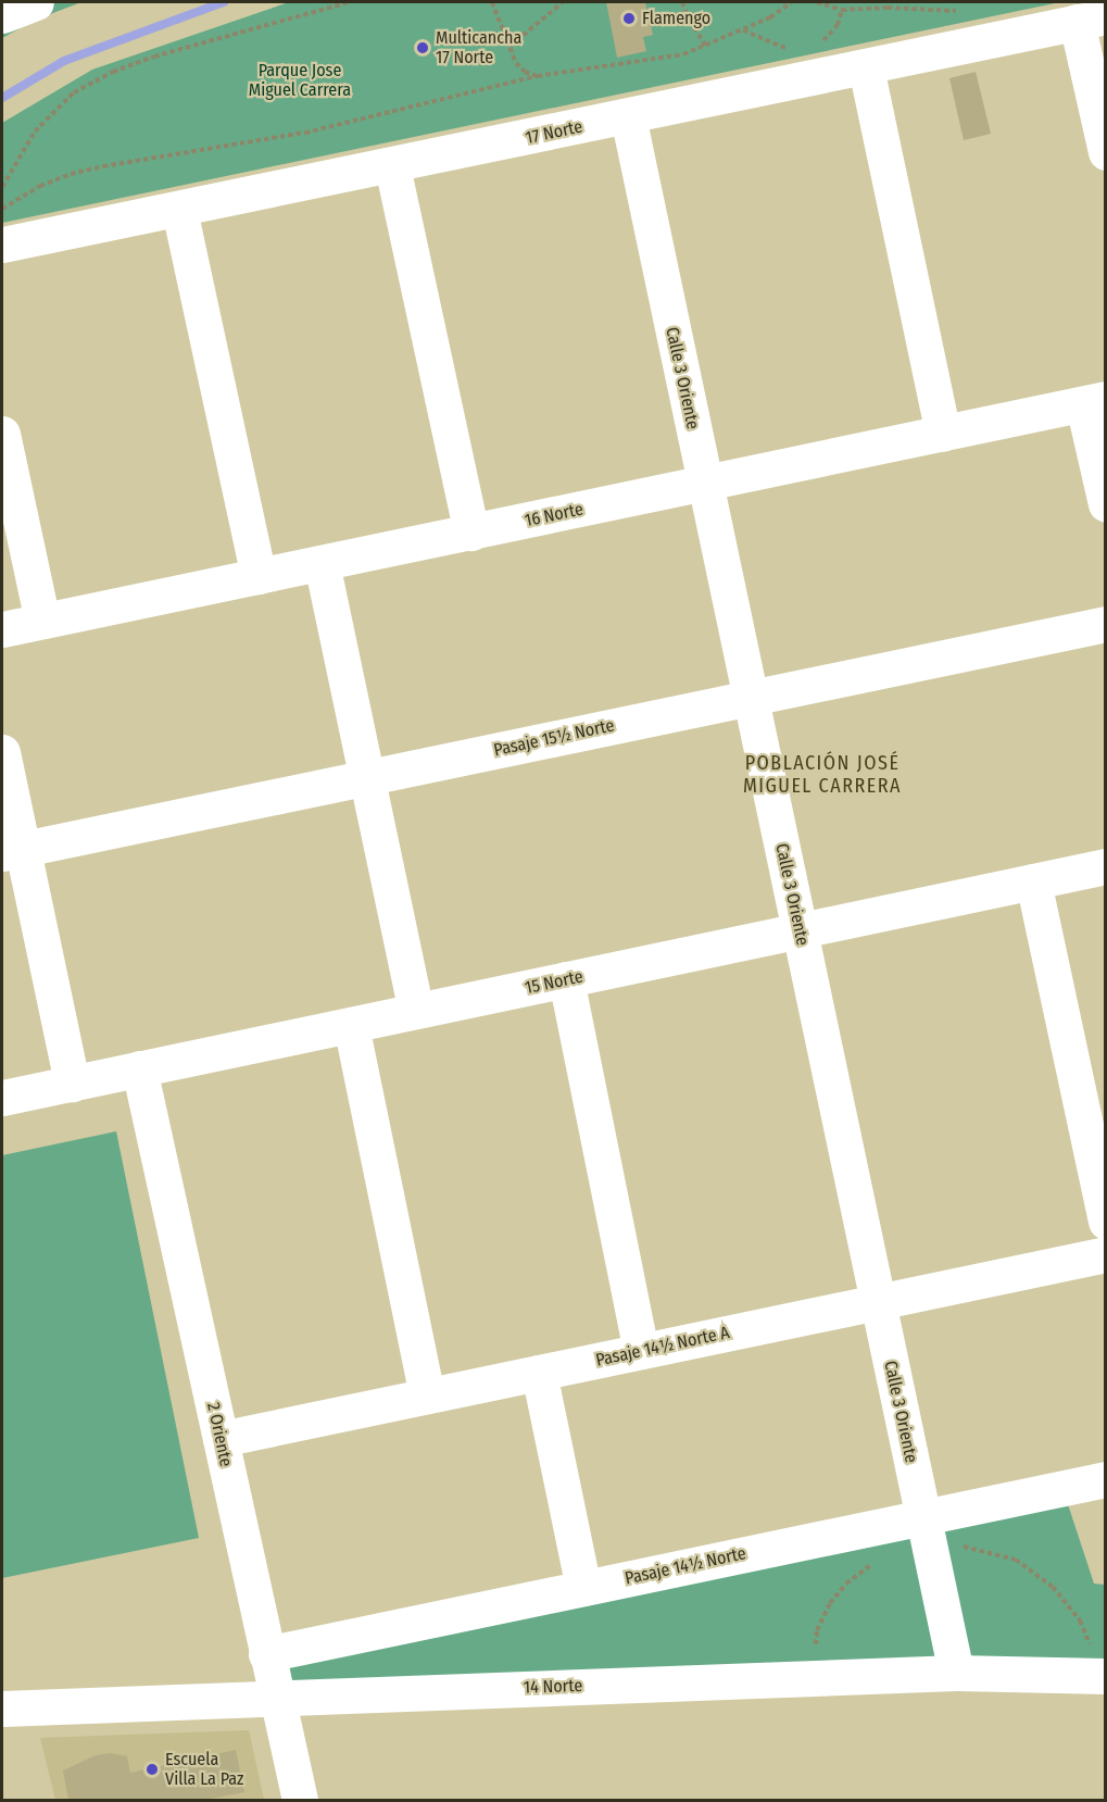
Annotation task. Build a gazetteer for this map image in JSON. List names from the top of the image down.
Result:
{
  "streets": {
    "street": [
      "17 Norte",
      "Calle 3 Oriente",
      "16 Norte",
      "Pasaje 15½ Norte",
      "15 Norte",
      "Pasaje 14½ Norte A",
      "2 Oriente",
      "Pasaje 14½ Norte",
      "14 Norte"
    ]
  },
  "crossings": [
    ["17 Norte", "Calle 3 Oriente"],
    ["Calle 3 Oriente", "16 Norte"],
    ["Calle 3 Oriente", "Pasaje 15½ Norte"],
    ["Calle 3 Oriente", "15 Norte"],
    ["Calle 3 Oriente", "Pasaje 14½ Norte A"],
    ["Calle 3 Oriente", "Pasaje 14½ Norte"],
    ["Calle 3 Oriente", "14 Norte"],
    ["15 Norte", "2 Oriente"],
    ["Pasaje 14½ Norte A", "2 Oriente"],
    ["2 Oriente", "Pasaje 14½ Norte"],
    ["2 Oriente", "14 Norte"]
  ],
  "districts": ["POBLACIÓN JOSÉ MIGUEL CARRERA"],
  "parks": ["Parque Jose Miguel Carrera"],
  "places": ["Flamengo", "Multicancha 17 Norte", "Escuela Villa La Paz"]
}
